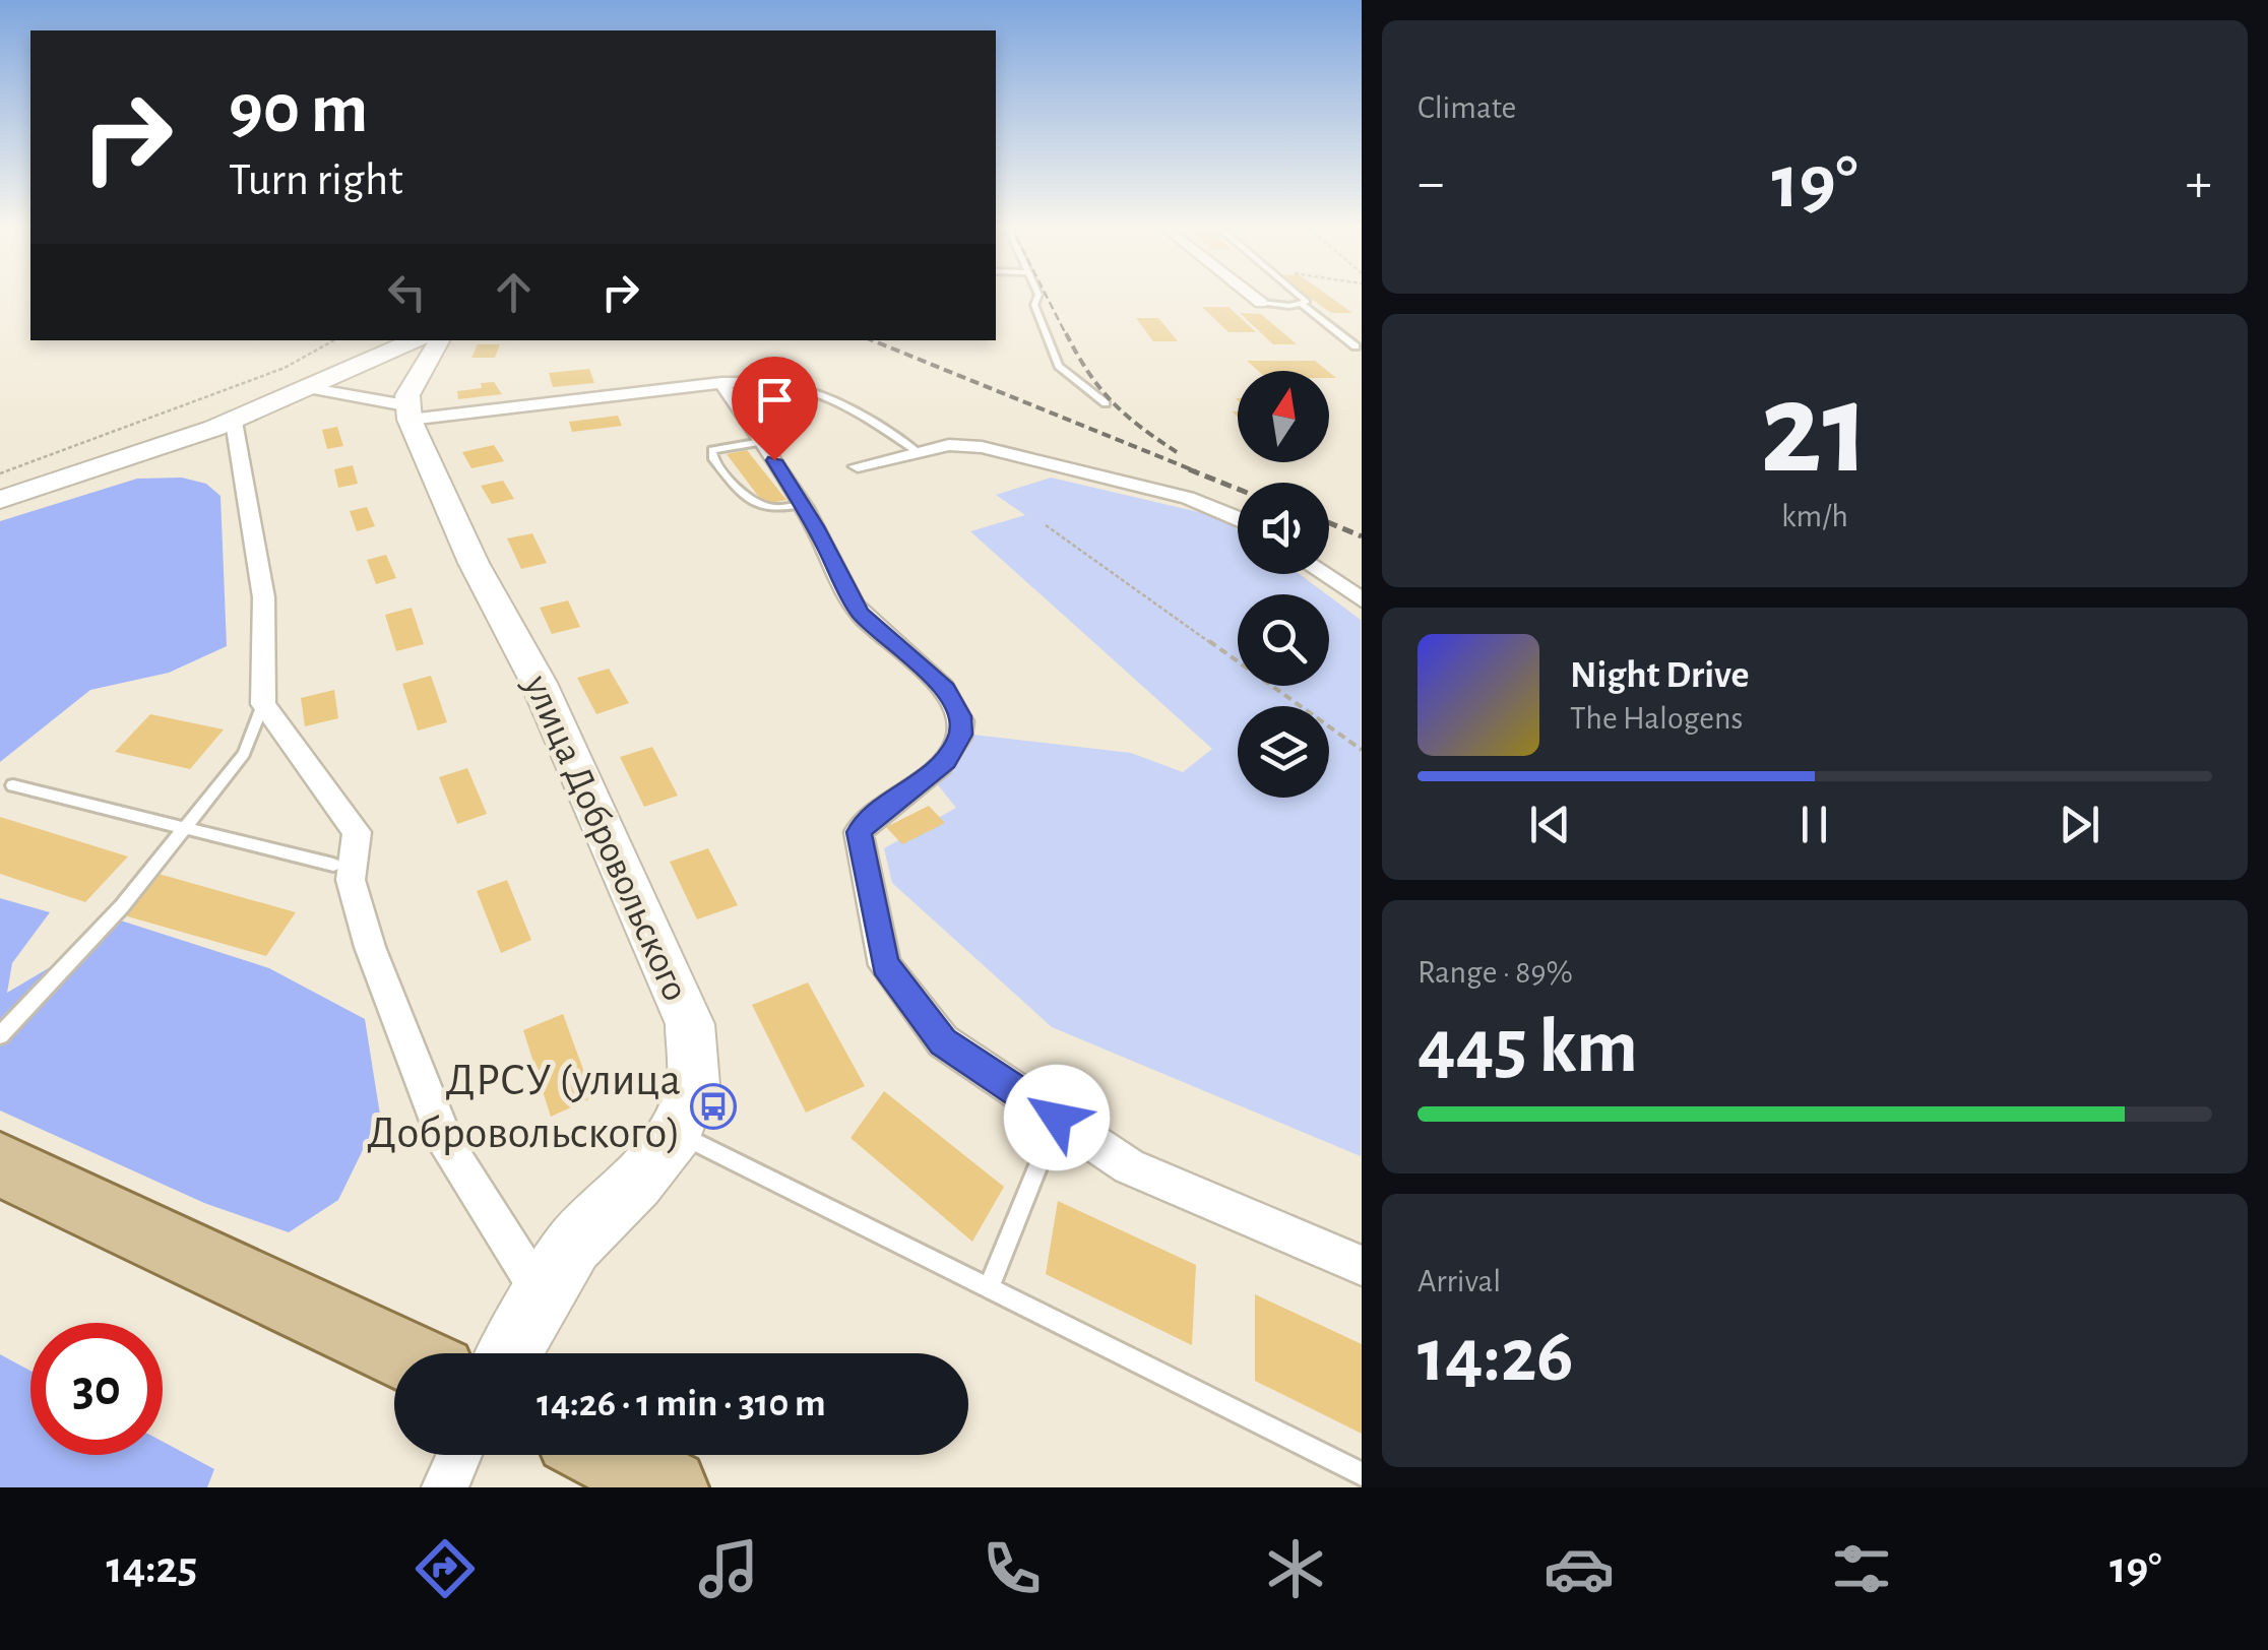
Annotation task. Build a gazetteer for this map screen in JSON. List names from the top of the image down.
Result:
{
  "streets": {
    "street": ["улица Добровольского"]
  },
  "places": {
    "bus stop": ["ДРСУ (улица Добровольского)"]
  },
  "north": "top",
  "page": {
    "tile": [
      "Climate",
      ["21", "km/h"],
      ["Range · 89%", "445 km"],
      ["Arrival", "14:26"]
    ],
    "turn": ["90 m", "Turn right"],
    "heat": ["−", "19°", "+"],
    "song": ["Night Drive", "The Halogens"],
    "limit": "30",
    "trip": "14:26 · 1 min · 310 m",
    "tabs": ["14:25", "19°"]
  }
}
